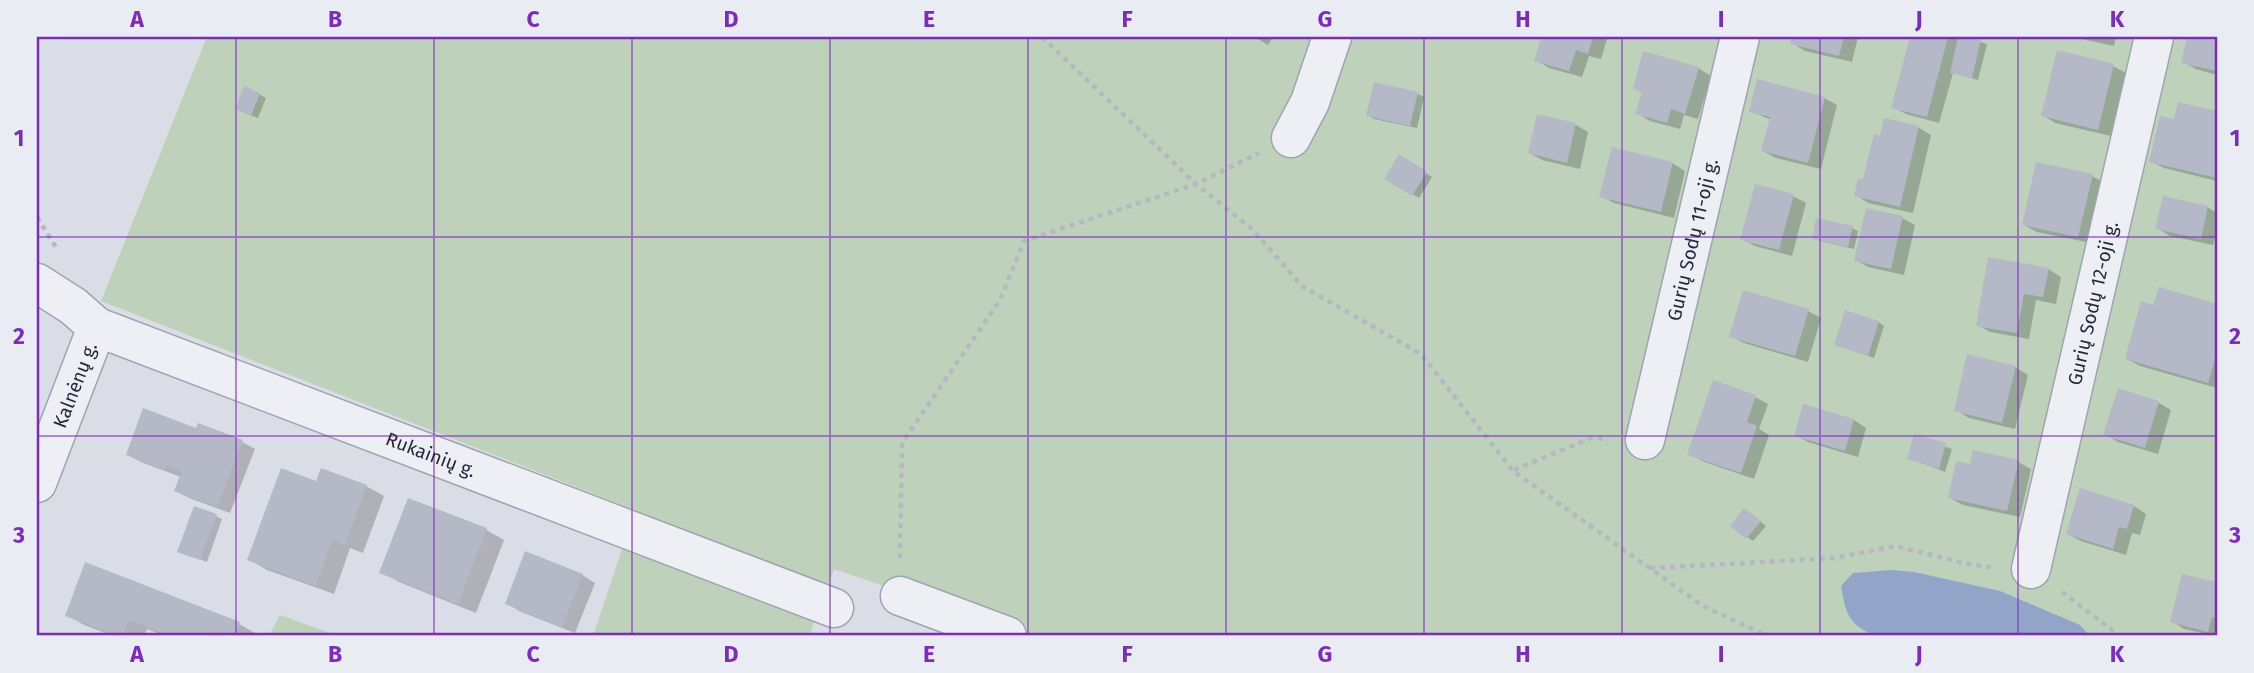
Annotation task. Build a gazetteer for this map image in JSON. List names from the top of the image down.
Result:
{
  "streets": {
    "street": [
      "Gurių Sodų 11-oji g.",
      "Gurių Sodų 12-oji g.",
      "Kalnėnų g.",
      "Rukainių g."
    ]
  },
  "crossings": [
    ["Kalnėnų g.", "Rukainių g."]
  ],
  "grid": {
    "columns": [
      "A",
      "B",
      "C",
      "D",
      "E",
      "F",
      "G",
      "H",
      "I",
      "J",
      "K"
    ],
    "rows": ["1", "2", "3"]
  }
}
